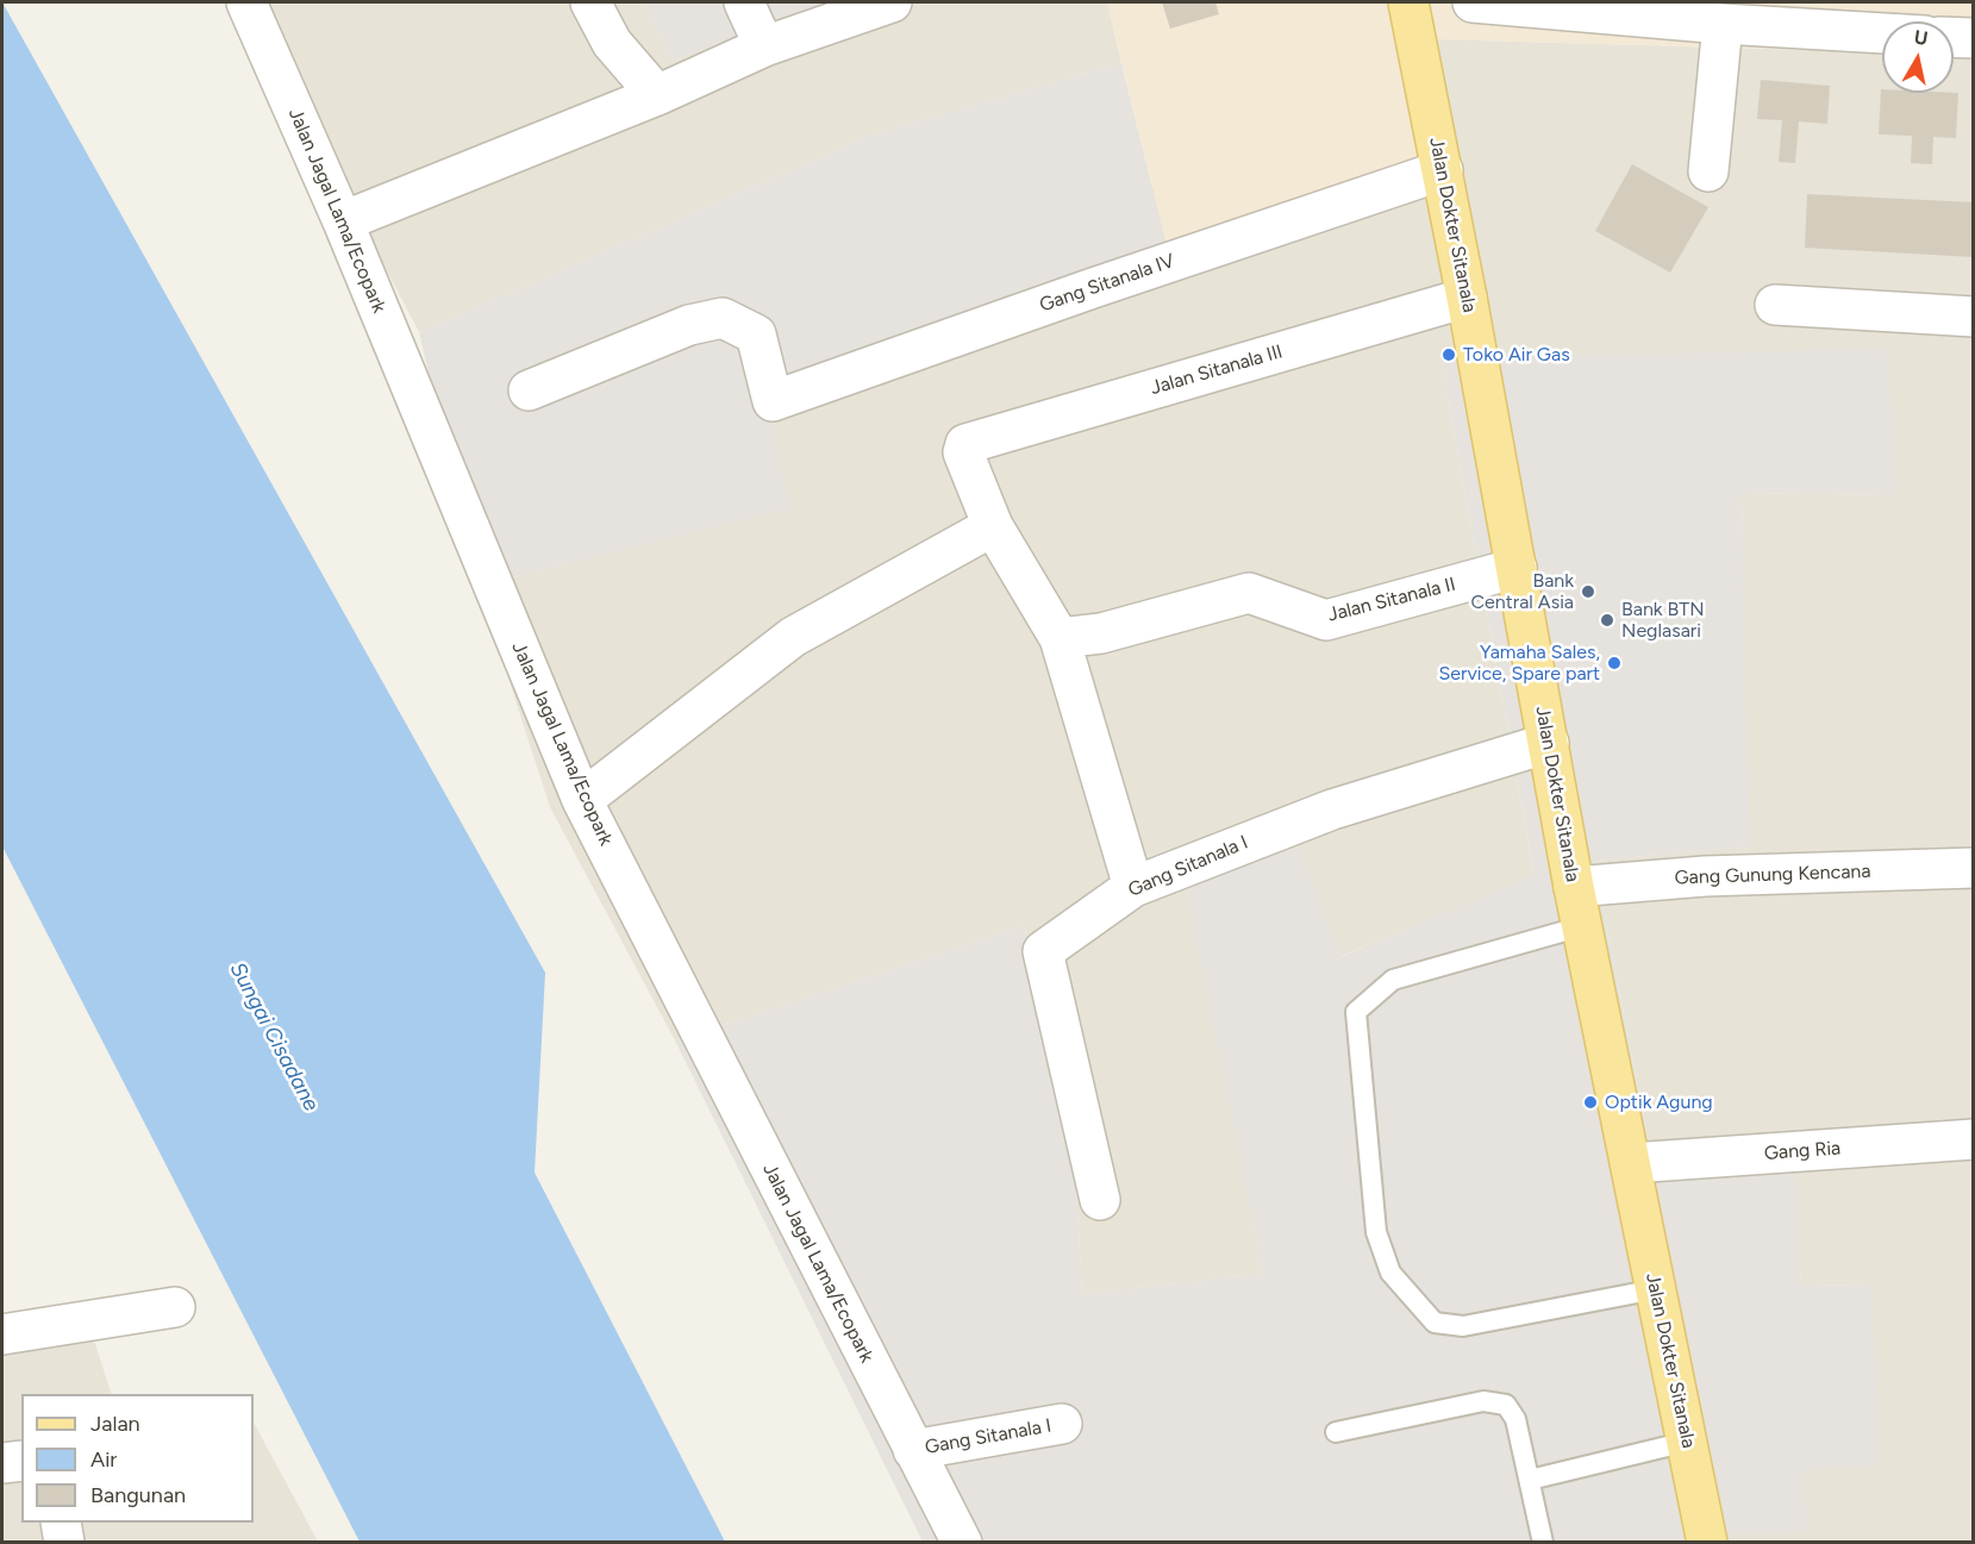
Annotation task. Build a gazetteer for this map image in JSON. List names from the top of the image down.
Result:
{
  "streets": {
    "main road": ["Jalan Dokter Sitanala"],
    "street": [
      "Jalan Jagal Lama/Ecopark",
      "Gang Sitanala IV",
      "Jalan Sitanala III",
      "Jalan Sitanala II",
      "Gang Sitanala I",
      "Gang Gunung Kencana",
      "Gang Ria"
    ]
  },
  "crossings": [
    ["Jalan Jagal Lama/Ecopark", "Gang Sitanala I"],
    ["Jalan Dokter Sitanala", "Gang Sitanala IV"],
    ["Jalan Dokter Sitanala", "Jalan Sitanala III"],
    ["Jalan Dokter Sitanala", "Jalan Sitanala II"],
    ["Jalan Dokter Sitanala", "Gang Sitanala I"],
    ["Jalan Dokter Sitanala", "Gang Gunung Kencana"],
    ["Jalan Dokter Sitanala", "Gang Ria"]
  ],
  "water": ["Sungai Cisadane"],
  "places": [
    "Toko Air Gas",
    "Bank Central Asia",
    "Bank BTN Neglasari",
    "Yamaha Sales, Service, Spare part",
    "Optik Agung"
  ],
  "legend": ["Jalan", "Air", "Bangunan"],
  "north": "top"
}
